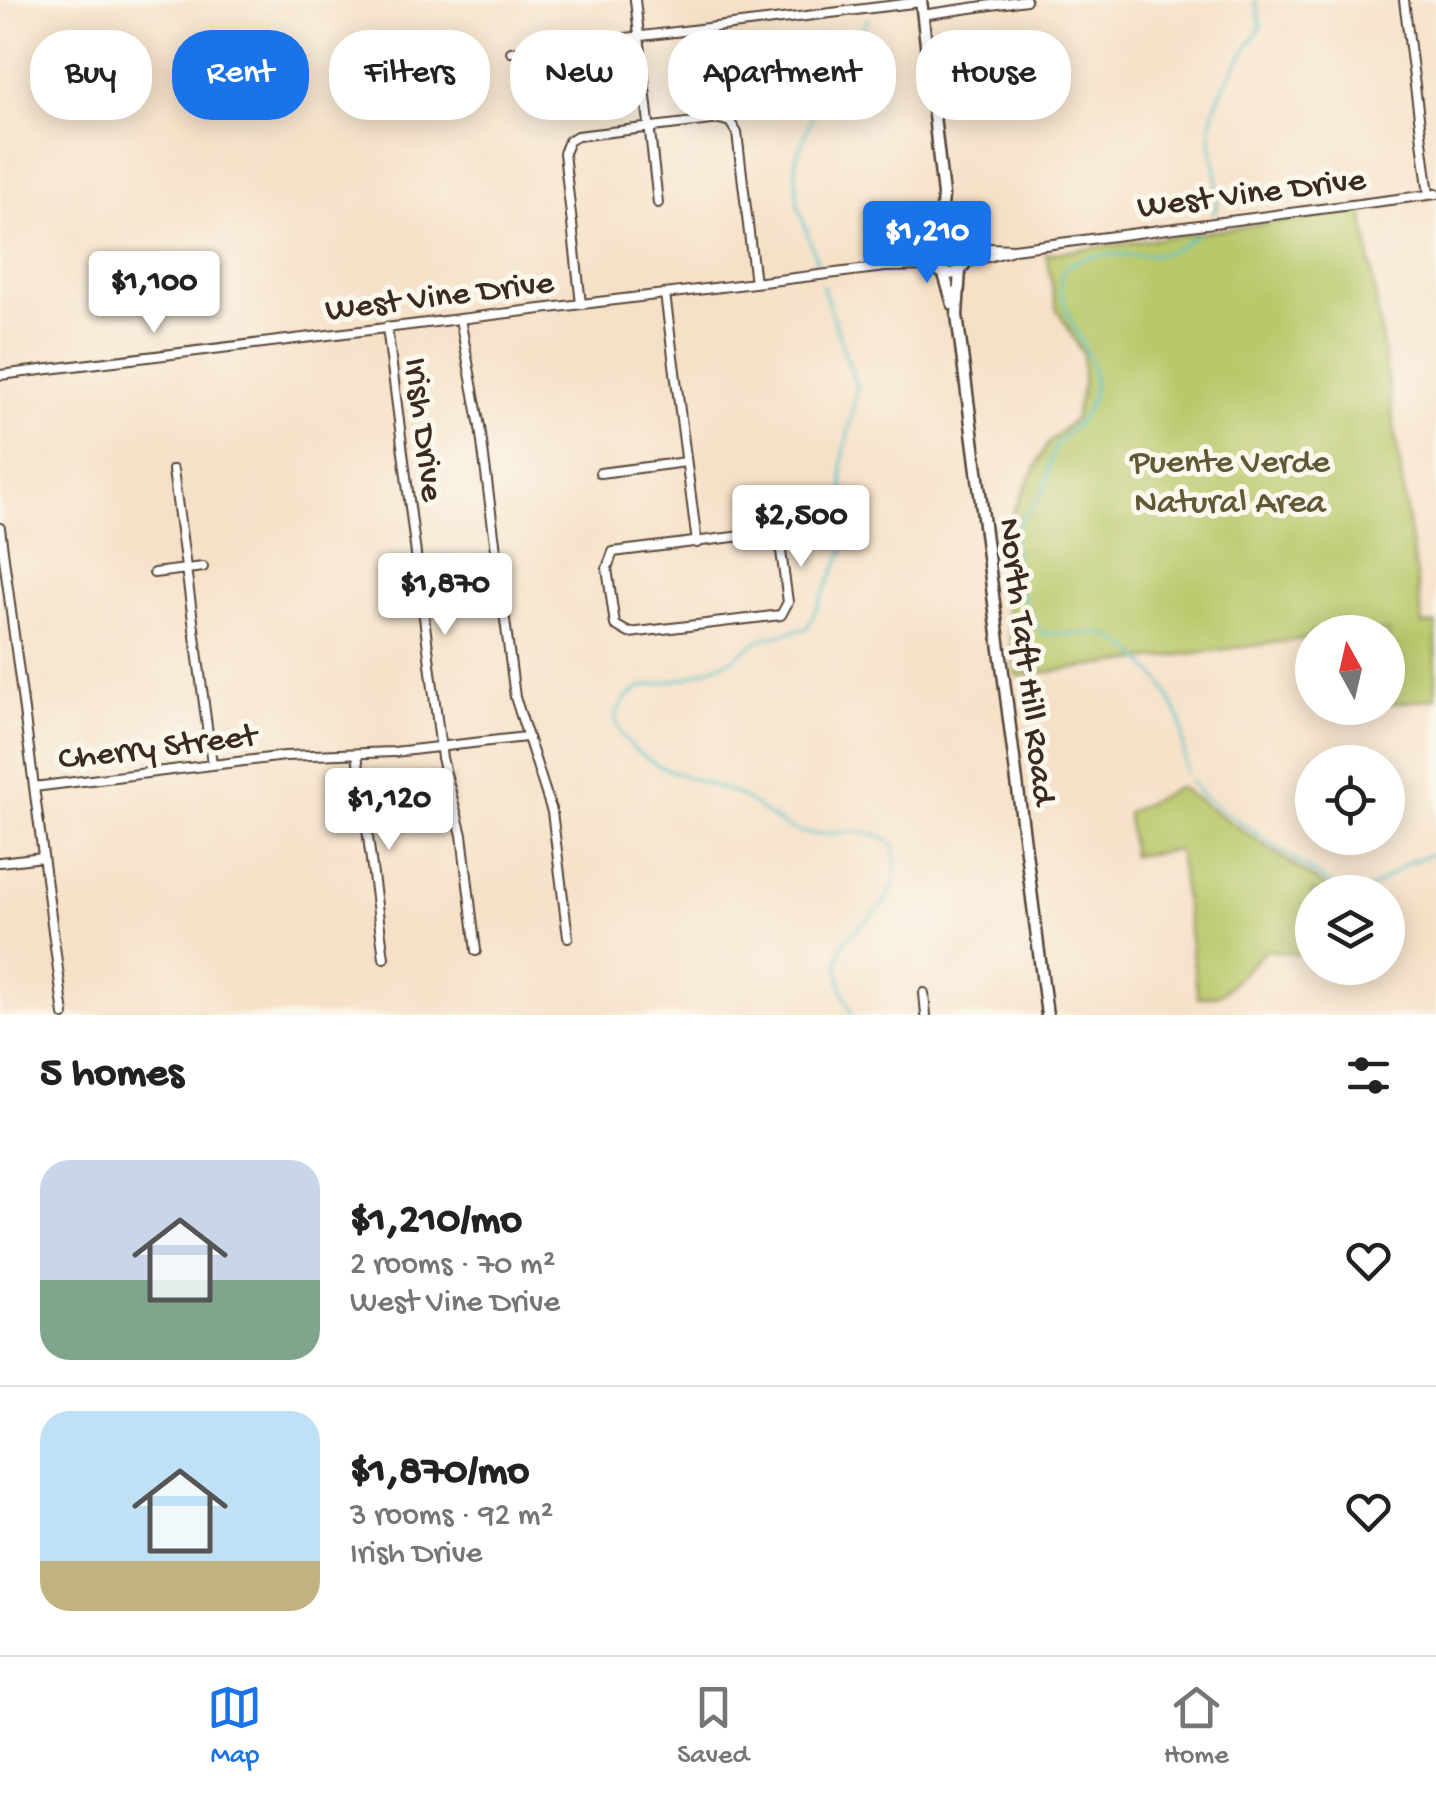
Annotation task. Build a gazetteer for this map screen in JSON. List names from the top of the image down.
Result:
{
  "streets": {
    "main road": ["West Vine Drive", "North Taft Hill Road"],
    "street": ["Irish Drive", "Cherry Street"]
  },
  "crossings": [
    ["West Vine Drive", "Irish Drive"],
    ["West Vine Drive", "North Taft Hill Road"],
    ["Irish Drive", "Cherry Street"]
  ],
  "parks": ["Puente Verde Natural Area"],
  "north": "top",
  "page": {
    "chip": [
      "Buy",
      "Rent",
      "Filters",
      "New",
      "Apartment",
      "House"
    ],
    "price": [
      "$1,210",
      "$1,100",
      "$2,500",
      "$1,870",
      "$1,120"
    ],
    "heading": "5 homes",
    "list": [
      {
        "name": "$1,210/mo",
        "note": "2 rooms · 70 m² · West Vine Drive"
      },
      {
        "name": "$1,870/mo",
        "note": "3 rooms · 92 m² · Irish Drive"
      }
    ],
    "tabs": ["Map", "Saved", "Home"]
  }
}
